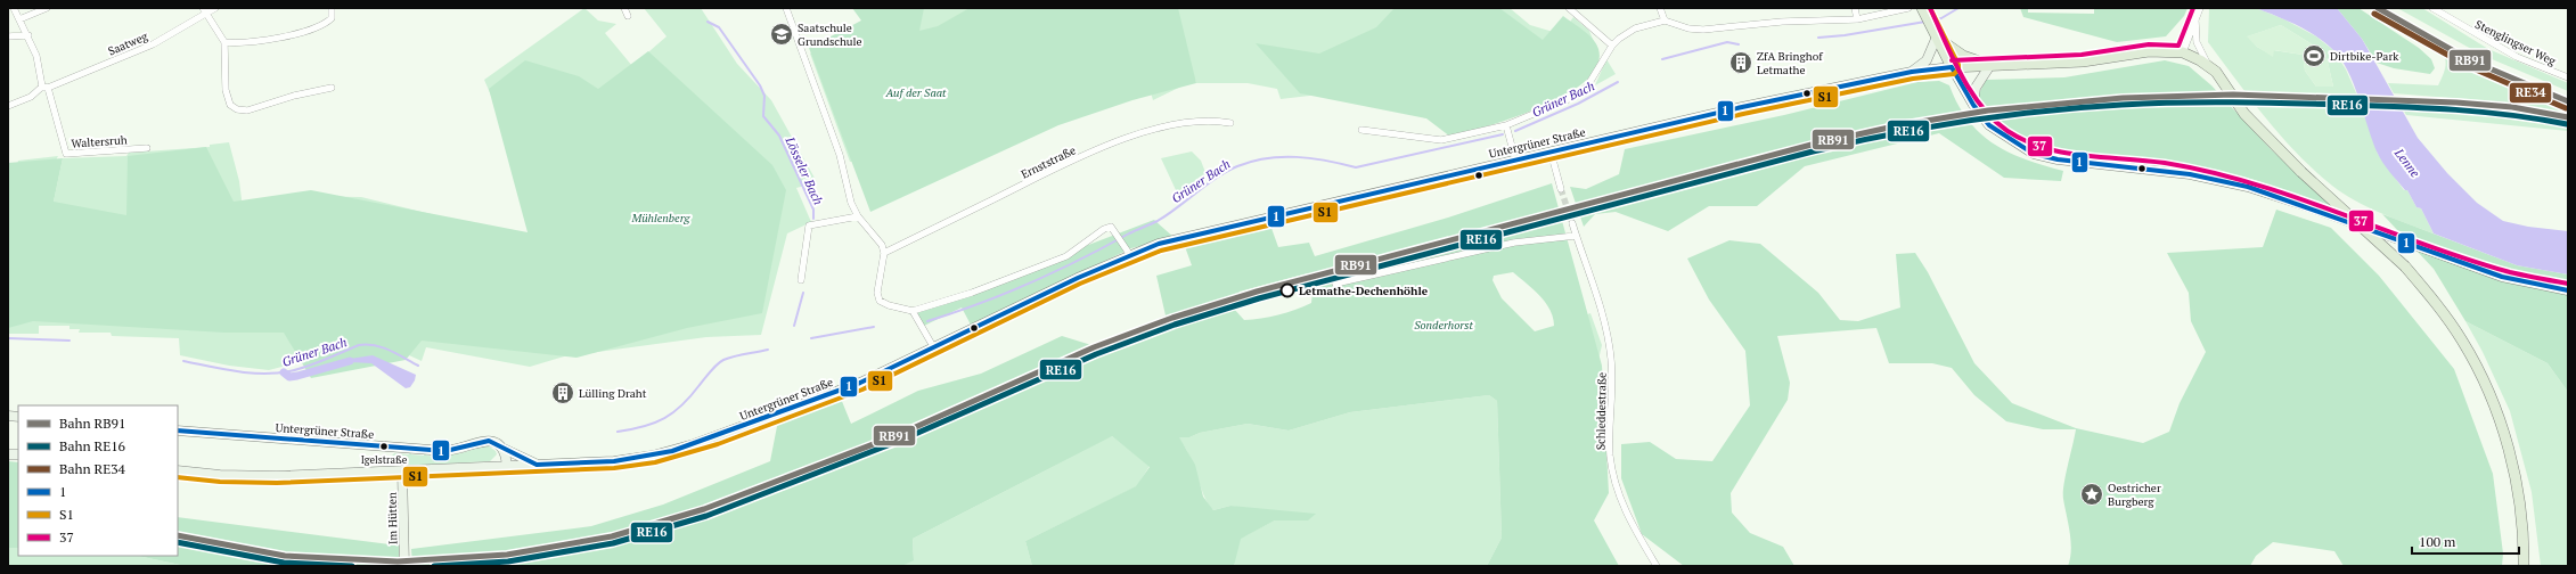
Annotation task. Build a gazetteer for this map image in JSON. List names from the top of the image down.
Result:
{
  "streets": {
    "main road": ["Untergrüner Straße", "Im Hütten"],
    "street": [
      "Stenglingser Weg",
      "Saatweg",
      "Waltersruh",
      "Ernststraße",
      "Schleddestraße"
    ]
  },
  "crossings": [
    ["Saatweg", "Waltersruh"],
    ["Untergrüner Straße", "Im Hütten"]
  ],
  "water": ["Grüner Bach", "Lenne", "Lösseler Bach"],
  "parks": ["Auf der Saat", "Mühlenberg", "Sonderhorst"],
  "places": {
    "school or university": ["Saatschule Grundschule"],
    "sports": ["Dirtbike-Park"],
    "building": ["ZfA Bringhof Letmathe", "Lülling Draht"],
    "other": ["Letmathe-Dechenhöhle", "Igelstraße"],
    "place": ["Oestricher Burgberg"]
  },
  "lines": [
    "rail line RB91",
    "transit line S1",
    "transit line 37",
    "rail line RE34",
    "transit line 1",
    "rail line RE16"
  ],
  "legend": [
    "Bahn RB91",
    "Bahn RE16",
    "Bahn RE34",
    "1",
    "S1",
    "37"
  ],
  "scale_bar": "100 m"
}
